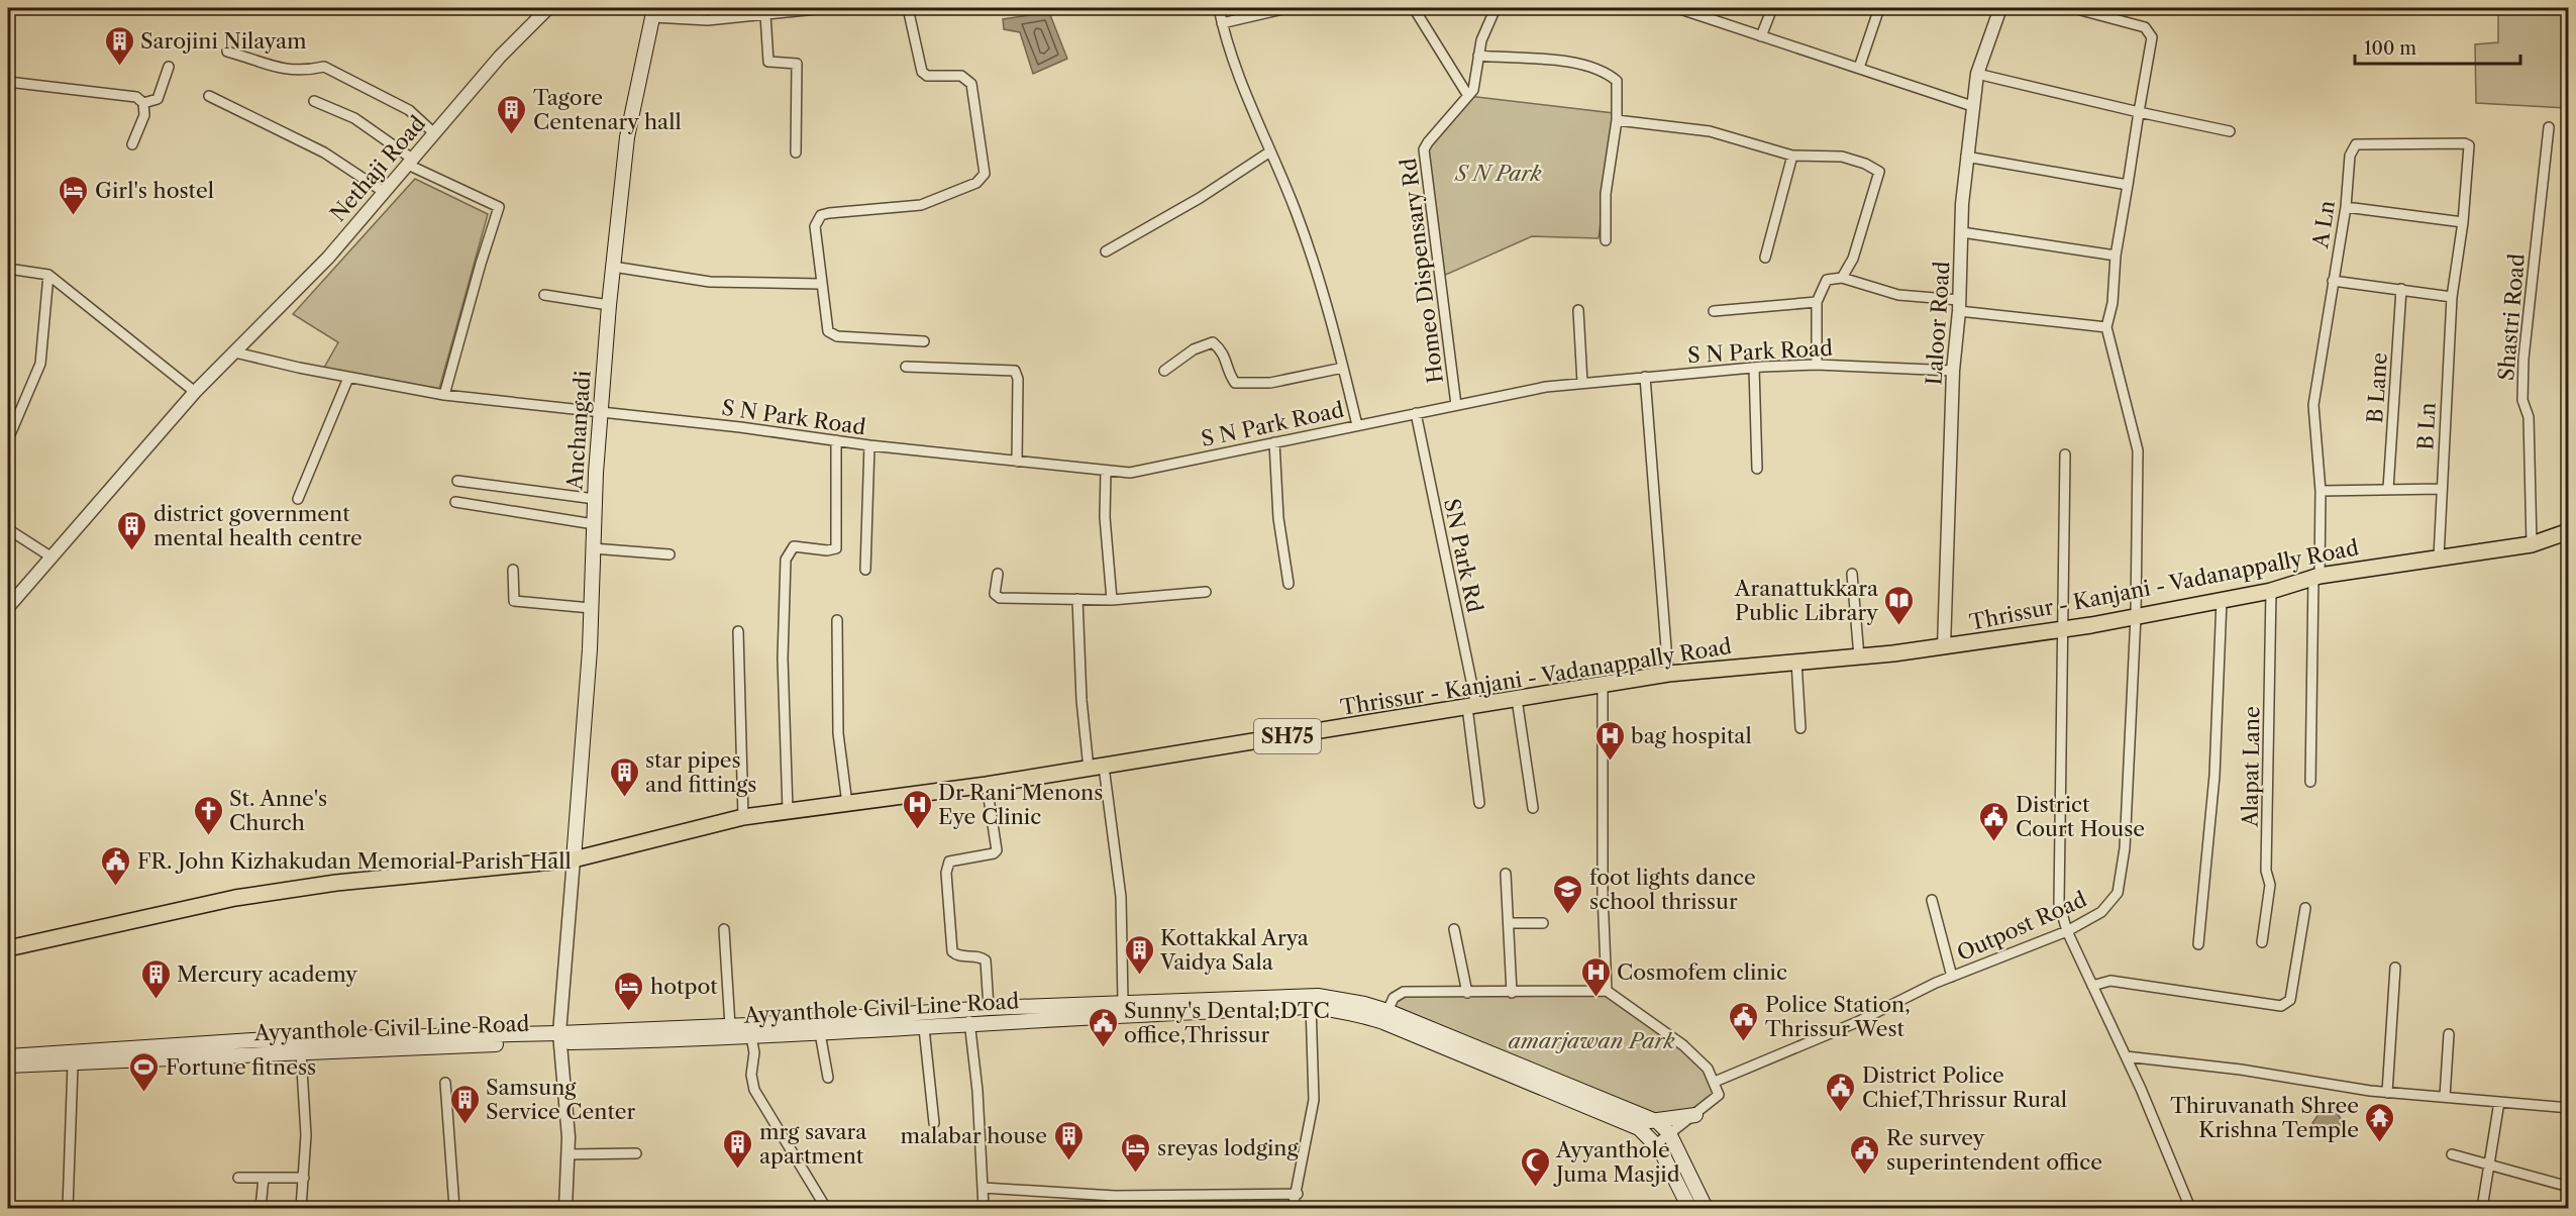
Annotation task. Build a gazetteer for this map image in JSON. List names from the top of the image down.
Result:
{
  "streets": {
    "main road": [
      "Anchangadi",
      "Thrissur - Kanjani - Vadanappally Road",
      "SH75",
      "Ayyanthole Civil Line Road"
    ],
    "street": [
      "Nethaji Road",
      "A Ln",
      "Homeo Dispensary Rd",
      "Shastri Road",
      "Laloor Road",
      "S N Park Road",
      "B Lane",
      "B Ln",
      "SN Park Rd",
      "Alapat Lane",
      "Outpost Road"
    ]
  },
  "crossings": [
    ["A Ln", "B Ln"],
    ["A Ln", "Thrissur - Kanjani - Vadanappally Road"],
    ["Homeo Dispensary Rd", "S N Park Road"],
    ["Shastri Road", "Thrissur - Kanjani - Vadanappally Road"],
    ["Laloor Road", "S N Park Road"],
    ["Laloor Road", "Thrissur - Kanjani - Vadanappally Road"],
    ["S N Park Road", "Anchangadi"],
    ["S N Park Road", "SN Park Rd"],
    ["B Ln", "Thrissur - Kanjani - Vadanappally Road"],
    ["Anchangadi", "Thrissur - Kanjani - Vadanappally Road"],
    ["SN Park Rd", "Thrissur - Kanjani - Vadanappally Road"],
    ["Thrissur - Kanjani - Vadanappally Road", "Alapat Lane"],
    ["Thrissur - Kanjani - Vadanappally Road", "Outpost Road"]
  ],
  "parks": ["S N Park", "amarjawan Park"],
  "places": {
    "building": [
      "Sarojini Nilayam",
      "Tagore Centenary hall",
      "district government mental health centre",
      "star pipes and fittings",
      "Kottakkal Arya Vaidya Sala",
      "Mercury academy",
      "Samsung Service Center",
      "malabar house",
      "mrg savara apartment"
    ],
    "hotel": ["Girl's hostel", "hotpot", "sreyas lodging"],
    "library": ["Aranattukkara Public Library"],
    "hospital": ["bag hospital", "Dr Rani Menons Eye Clinic", "Cosmofem clinic"],
    "church": ["St. Anne's Church"],
    "public building": [
      "District Court House",
      "FR. John Kizhakudan Memorial Parish Hall",
      "Police Station, Thrissur West",
      "Sunny's Dental;DTC office,Thrissur",
      "District Police Chief,Thrissur Rural",
      "Re survey superintendent office"
    ],
    "school or university": ["foot lights dance school thrissur"],
    "sports": ["Fortune fitness"],
    "temple": ["Thiruvanath Shree Krishna Temple"],
    "mosque": ["Ayyanthole Juma Masjid"]
  },
  "scale_bar": "100 m"
}
